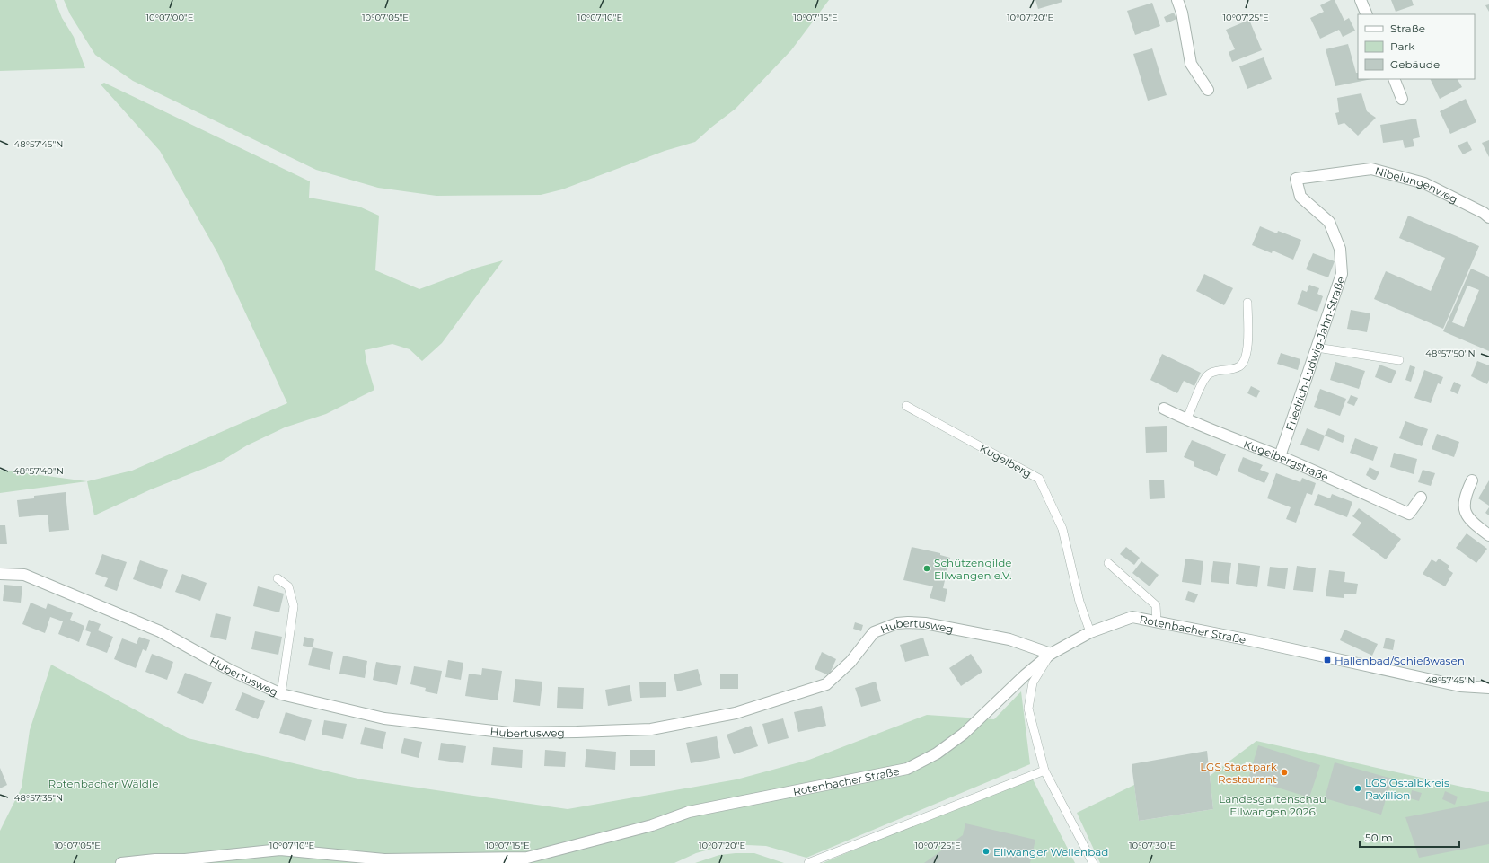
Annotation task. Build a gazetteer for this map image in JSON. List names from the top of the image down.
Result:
{
  "streets": {
    "street": [
      "Nibelungenweg",
      "Friedrich-Ludwig-Jahn-Straße",
      "Kugelbergstraße",
      "Rotenbacher Straße",
      "Hubertusweg"
    ],
    "lane": ["Kugelberg"]
  },
  "crossings": [
    ["Nibelungenweg", "Friedrich-Ludwig-Jahn-Straße"],
    ["Friedrich-Ludwig-Jahn-Straße", "Kugelbergstraße"],
    ["Kugelberg", "Rotenbacher Straße"],
    ["Rotenbacher Straße", "Hubertusweg"]
  ],
  "parks": ["Rotenbacher Wäldle", "Landesgartenschau Ellwangen 2026"],
  "places": {
    "other": [
      "Schützengilde Ellwangen e.V.",
      "LGS Stadtpark Restaurant",
      "LGS Ostalbkreis Pavillion",
      "Ellwanger Wellenbad"
    ],
    "transit": ["Hallenbad/Schießwasen"]
  },
  "legend": ["Straße", "Park", "Gebäude"],
  "scale_bar": "50 m",
  "coordinates": [
    "10°07'05\"E",
    "10°07'10\"E",
    "10°07'15\"E",
    "10°07'20\"E",
    "10°07'25\"E",
    "10°07'00\"E",
    "48°57'45\"N",
    "48°57'50\"N",
    "48°57'40\"N",
    "48°57'35\"N",
    "10°07'30\"E"
  ]
}
